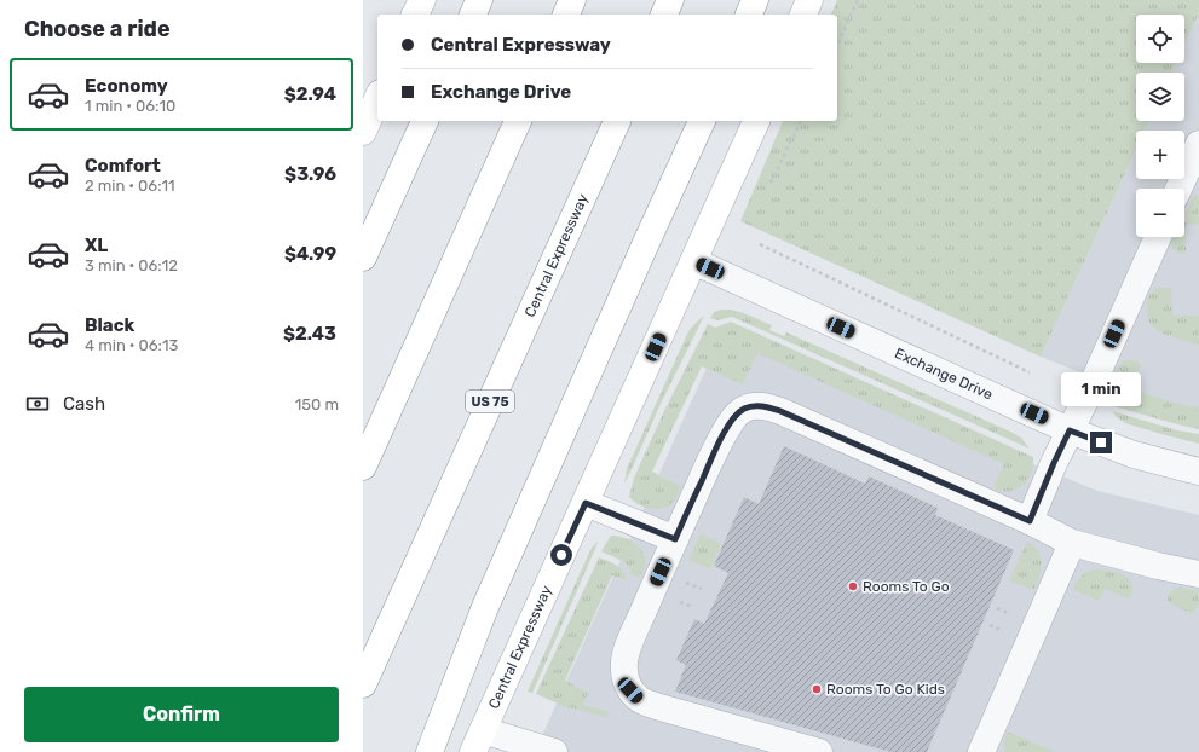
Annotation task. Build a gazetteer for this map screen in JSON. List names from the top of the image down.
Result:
{
  "streets": {
    "main road": ["Central Expressway", "US 75"],
    "street": ["Exchange Drive"]
  },
  "crossings": [
    ["Central Expressway", "Exchange Drive"]
  ],
  "places": ["Rooms To Go", "Rooms To Go Kids"],
  "page": {
    "heading": "Choose a ride",
    "map_buttons": ["+", "−"],
    "banner": ["Central Expressway", "Exchange Drive"],
    "list": [
      {
        "name": "Economy",
        "note": "1 min · 06:10",
        "value": "$2.94"
      },
      {
        "name": "Comfort",
        "note": "2 min · 06:11",
        "value": "$3.96"
      },
      {
        "name": "XL",
        "note": "3 min · 06:12",
        "value": "$4.99"
      },
      {
        "name": "Black",
        "note": "4 min · 06:13",
        "value": "$2.43"
      }
    ],
    "bubble": "1 min",
    "pay": ["Cash", "150 m"],
    "buttons": "Confirm"
  }
}
